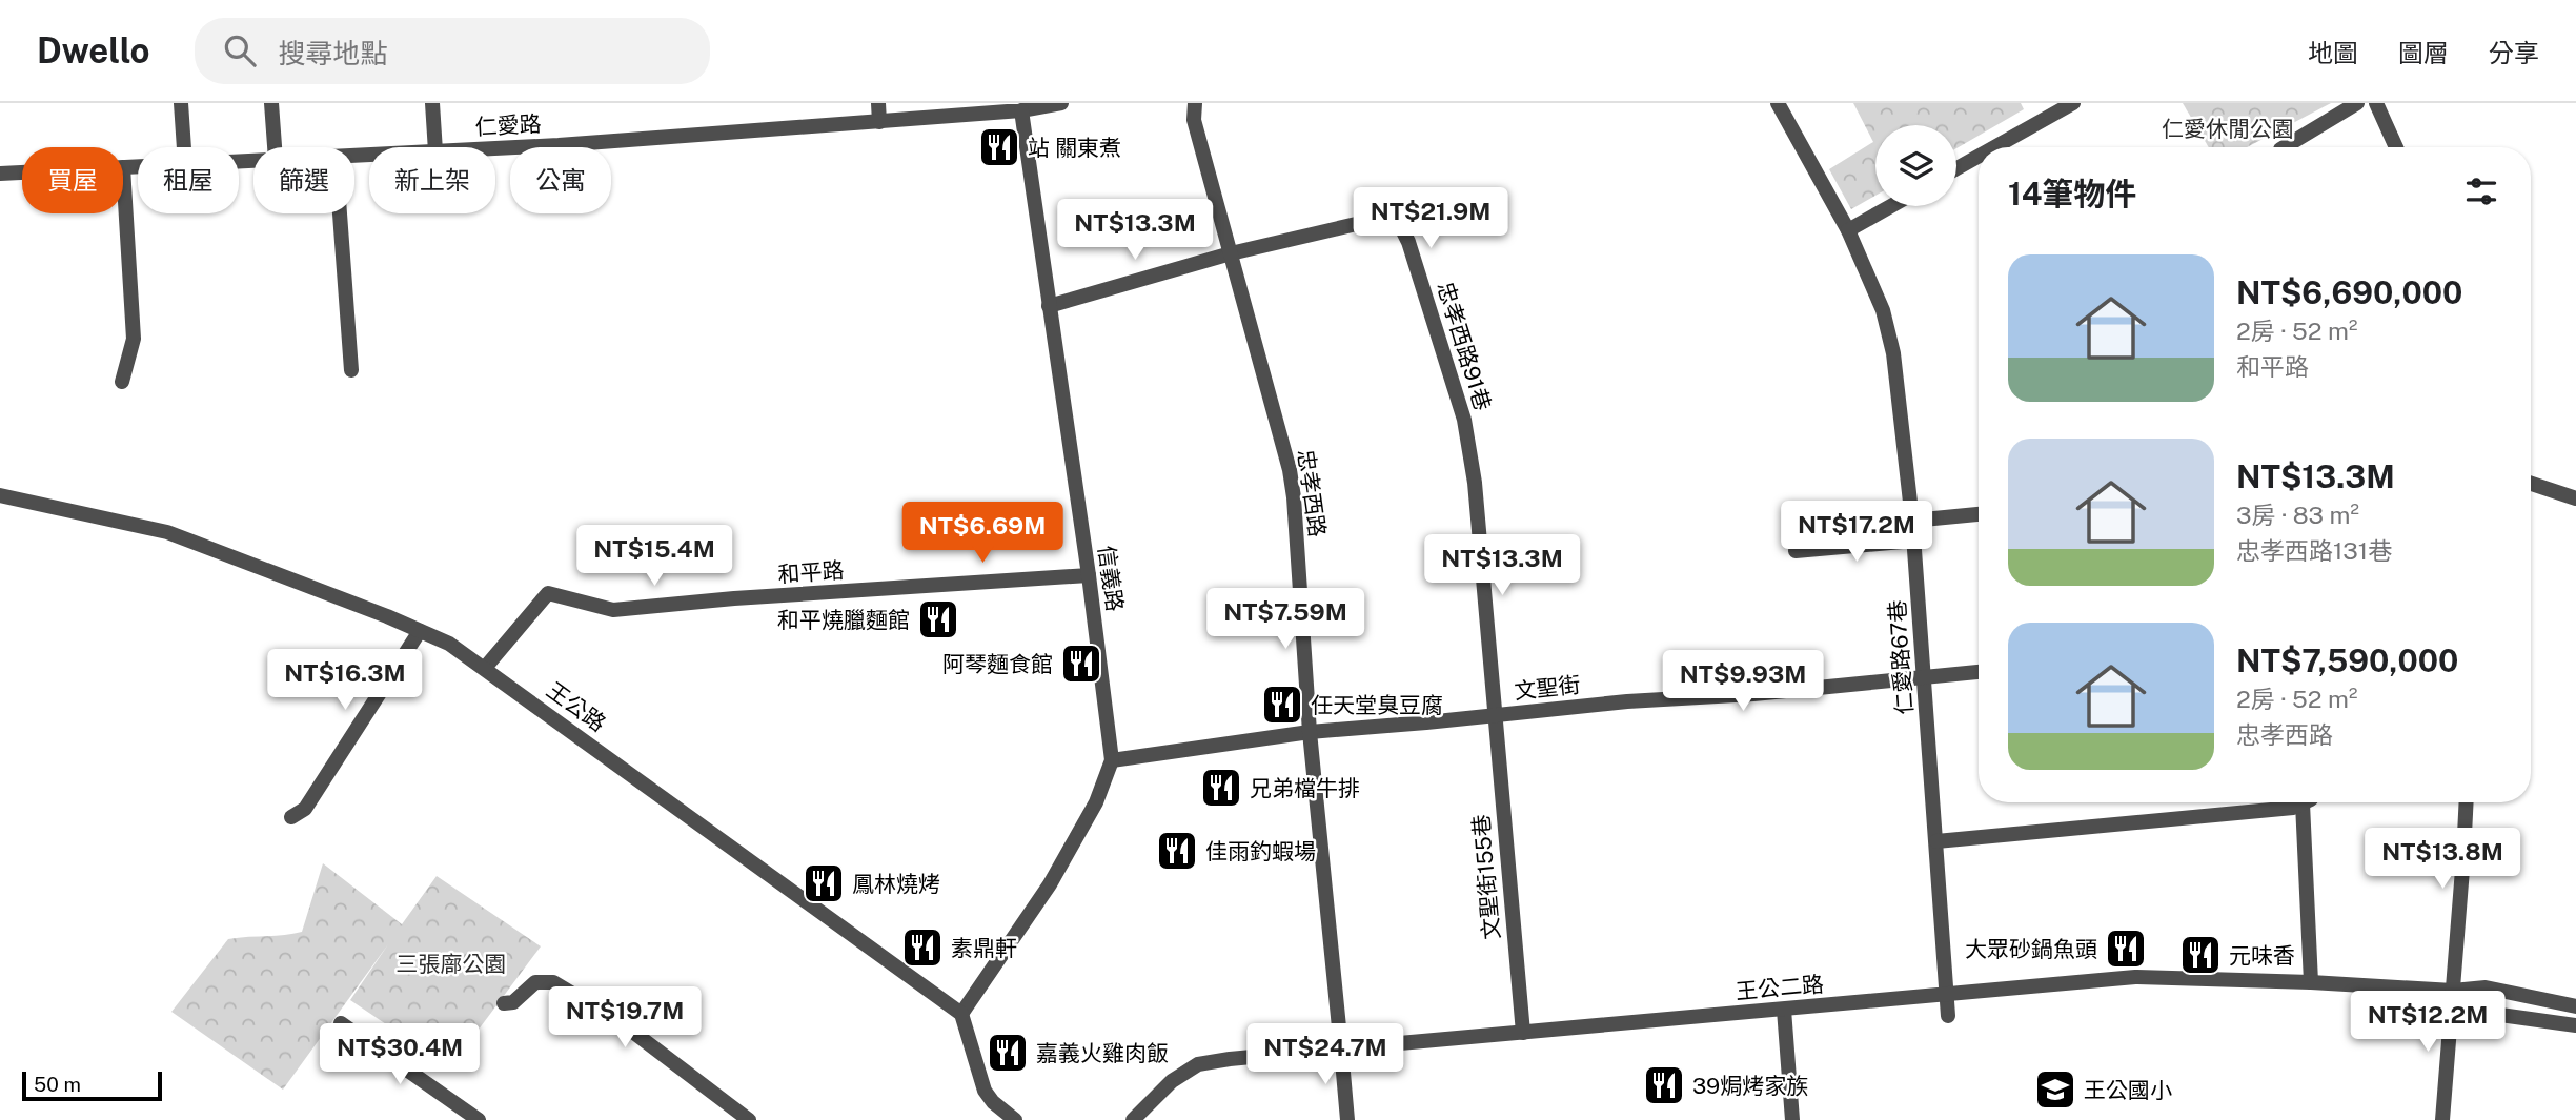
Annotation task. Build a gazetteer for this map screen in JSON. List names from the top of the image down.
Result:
{
  "streets": {
    "street": [
      "仁愛路",
      "忠孝西路91巷",
      "忠孝西路",
      "和平路",
      "信義路",
      "仁愛路67巷",
      "文聖街",
      "王公路",
      "文聖街155巷",
      "王公二路"
    ]
  },
  "crossings": [
    ["仁愛路", "信義路"],
    ["忠孝西路91巷", "忠孝西路"],
    ["忠孝西路91巷", "文聖街155巷"],
    ["忠孝西路", "文聖街"],
    ["忠孝西路", "王公二路"],
    ["和平路", "信義路"],
    ["和平路", "王公路"],
    ["信義路", "文聖街"],
    ["信義路", "王公路"],
    ["仁愛路67巷", "文聖街"],
    ["仁愛路67巷", "王公二路"],
    ["文聖街", "文聖街155巷"],
    ["文聖街155巷", "王公二路"]
  ],
  "parks": ["仁愛休閒公園", "三張廍公園"],
  "places": {
    "restaurant": [
      "站 關東煮",
      "和平燒臘麵館",
      "阿琴麵食館",
      "任天堂臭豆腐",
      "兄弟檔牛排",
      "佳雨釣蝦場",
      "鳳林燒烤",
      "素鼎軒",
      "大眾砂鍋魚頭",
      "元味香",
      "嘉義火雞肉飯",
      "39焗烤家族"
    ],
    "school or university": ["王公國小"]
  },
  "scale_bar": "50 m",
  "page": {
    "header": "Dwello",
    "search": "搜尋地點",
    "nav": ["地圖", "圖層", "分享"],
    "chip": [
      "買屋",
      "租屋",
      "篩選",
      "新上架",
      "公寓"
    ],
    "heading": "14筆物件",
    "price": [
      "NT$21.9M",
      "NT$13.3M",
      "NT$17.2M",
      "NT$6.69M",
      "NT$15.4M",
      "NT$13.3M",
      "NT$7.59M",
      "NT$16.3M",
      "NT$9.93M",
      "NT$13.8M",
      "NT$19.7M",
      "NT$12.2M",
      "NT$30.4M",
      "NT$24.7M"
    ],
    "list": [
      {
        "name": "NT$6,690,000",
        "note": "2房 · 52 m² · 和平路"
      },
      {
        "name": "NT$13.3M",
        "note": "3房 · 83 m² · 忠孝西路131巷"
      },
      {
        "name": "NT$7,590,000",
        "note": "2房 · 52 m² · 忠孝西路"
      }
    ],
    "scale": "50 m"
  }
}
